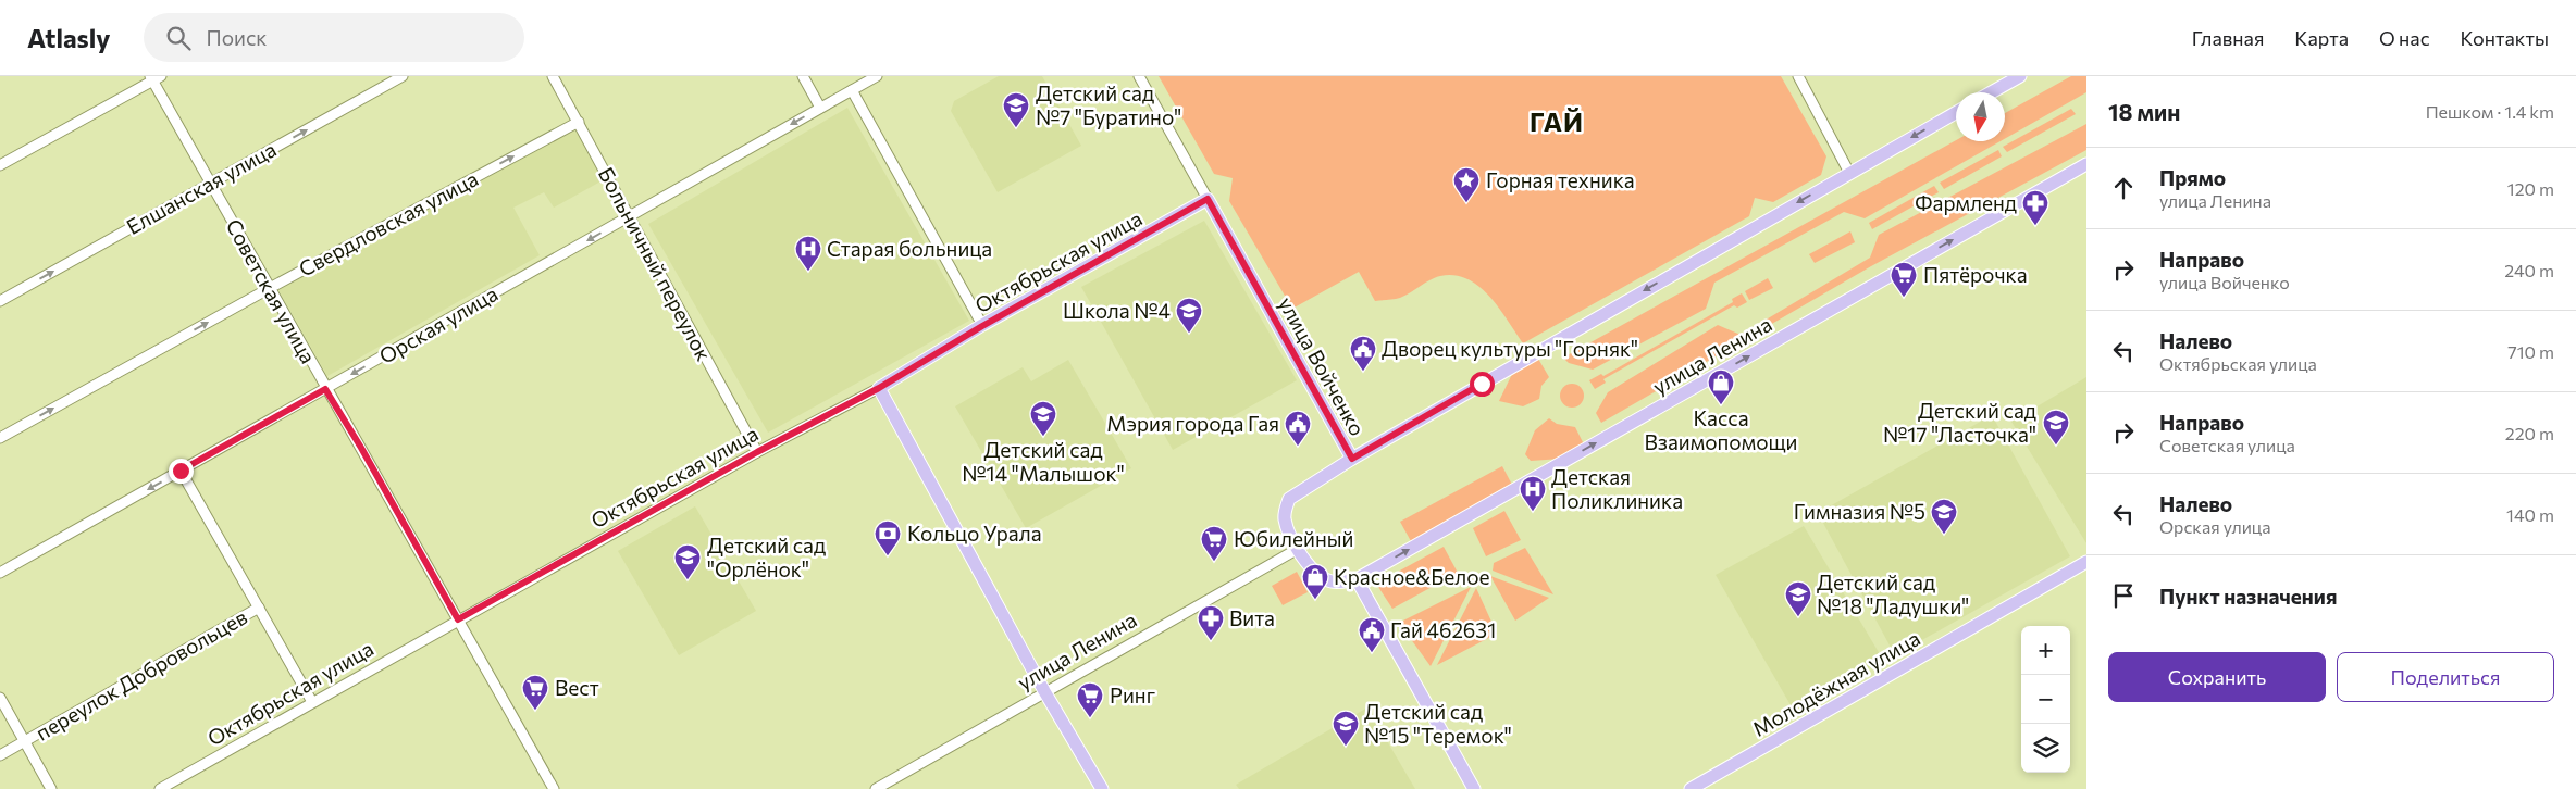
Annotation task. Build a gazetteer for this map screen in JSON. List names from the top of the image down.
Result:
{
  "streets": {
    "main road": [
      "Октябрьская улица",
      "улица Ленина",
      "улица Войченко",
      "Молодёжная улица"
    ],
    "street": [
      "Елшанская улица",
      "Свердловская улица",
      "Больничный переулок",
      "Советская улица",
      "Орская улица",
      "переулок Добровольцев"
    ]
  },
  "crossings": [
    ["Елшанская улица", "Советская улица"],
    ["Свердловская улица", "Больничный переулок"],
    ["Свердловская улица", "Советская улица"],
    ["Октябрьская улица", "Больничный переулок"],
    ["Октябрьская улица", "Советская улица"],
    ["Октябрьская улица", "улица Войченко"],
    ["Больничный переулок", "Орская улица"],
    ["Советская улица", "Орская улица"],
    ["улица Ленина", "улица Войченко"]
  ],
  "one_way": ["Елшанская улица", "Свердловская улица", "Орская улица"],
  "districts": ["ГАЙ"],
  "places": {
    "school or university": [
      "Детский сад №7 \"Буратино\"",
      "Школа №4",
      "Детский сад №14 \"Малышок\"",
      "Детский сад №17 \"Ласточка\"",
      "Гимназия №5",
      "Детский сад \"Орлёнок\"",
      "Детский сад №18 \"Ладушки\"",
      "Детский сад №15 \"Теремок\""
    ],
    "place": ["Горная техника"],
    "pharmacy": ["Фармленд", "Вита"],
    "hospital": ["Старая больница", "Детская Поликлиника"],
    "supermarket": [
      "Пятёрочка",
      "Юбилейный",
      "Вест",
      "Ринг"
    ],
    "public building": ["Дворец культуры \"Горняк\"", "Мэрия города Гая", "Гай 462631"],
    "shop": ["Касса Взаимопомощи", "Красное&Белое"],
    "bank": ["Кольцо Урала"]
  },
  "north": "bottom",
  "page": {
    "header": "Atlasly",
    "search": "Поиск",
    "nav": [
      "Главная",
      "Карта",
      "О нас",
      "Контакты"
    ],
    "heading": ["18 мин", "Пешком · 1.4 km"],
    "list": [
      ["Прямо", "улица Ленина", "120 m"],
      ["Направо", "улица Войченко", "240 m"],
      ["Налево", "Октябрьская улица", "710 m"],
      ["Направо", "Советская улица", "220 m"],
      ["Налево", "Орская улица", "140 m"],
      "Пункт назначения"
    ],
    "map_buttons": ["+", "−"],
    "buttons": ["Сохранить", "Поделиться"]
  }
}
